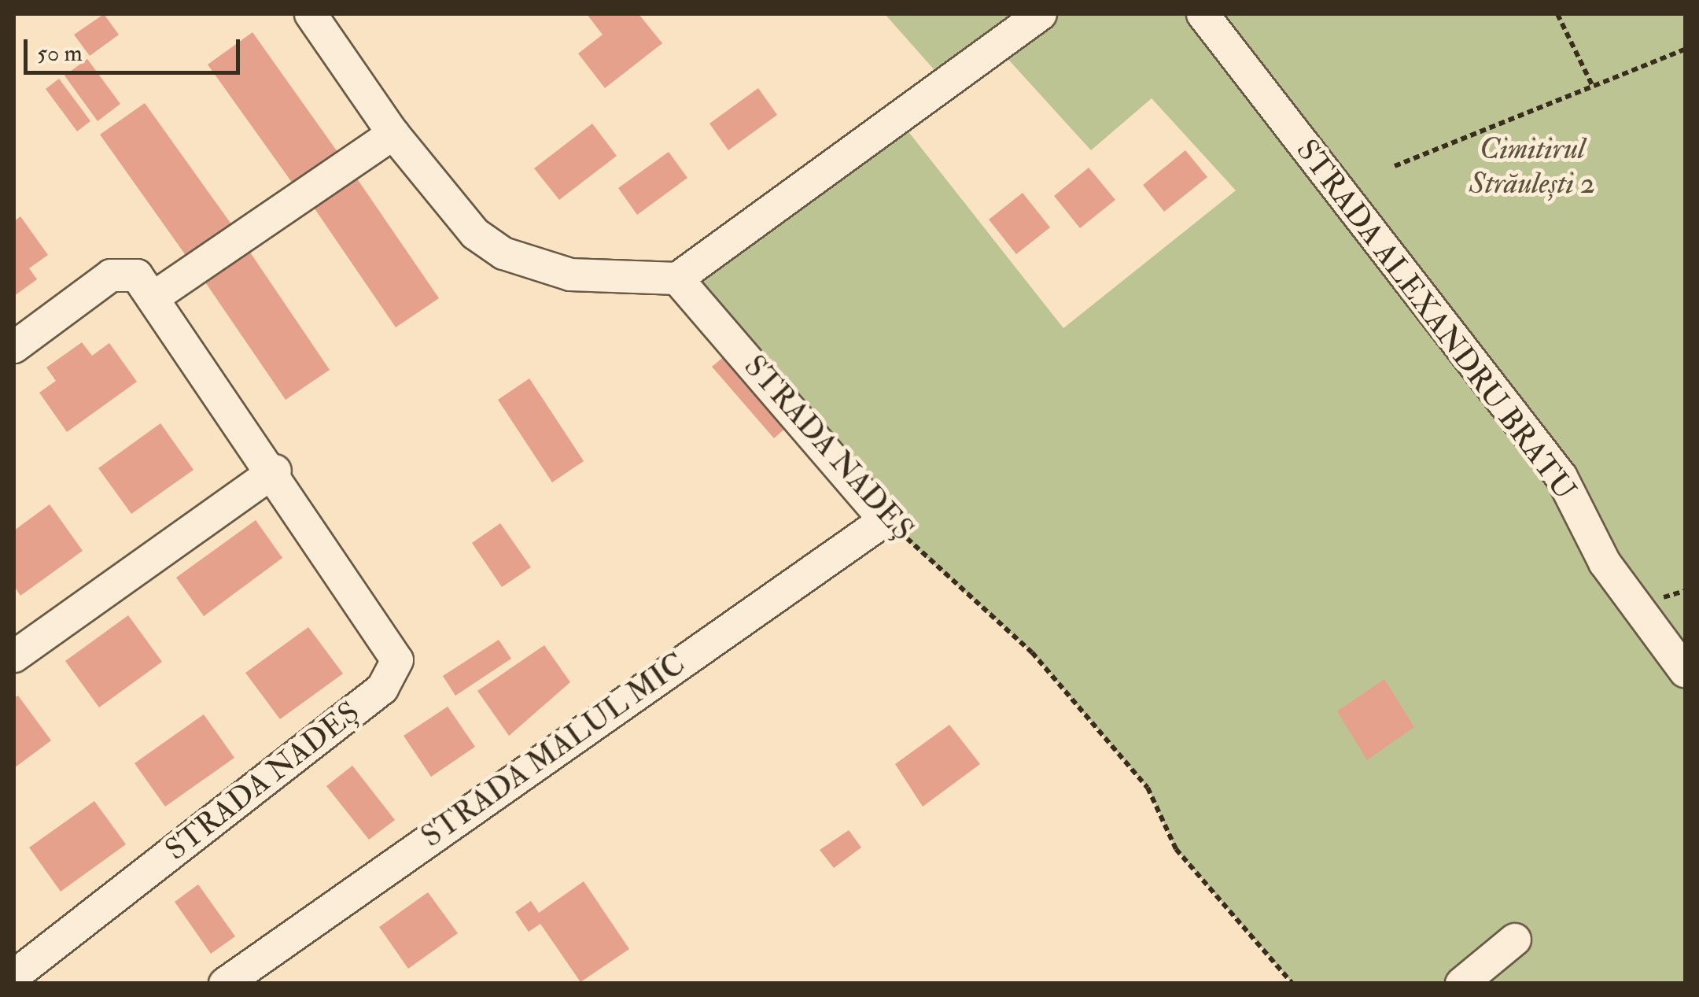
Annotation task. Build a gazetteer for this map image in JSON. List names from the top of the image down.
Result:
{
  "streets": {
    "street": ["STRADA ALEXANDRU BRATU", "STRADA NADEȘ", "STRADA MALUL MIC"]
  },
  "crossings": [
    ["STRADA NADEȘ", "STRADA MALUL MIC"]
  ],
  "parks": ["Cimitirul Străulești 2"],
  "scale_bar": "50 m"
}
